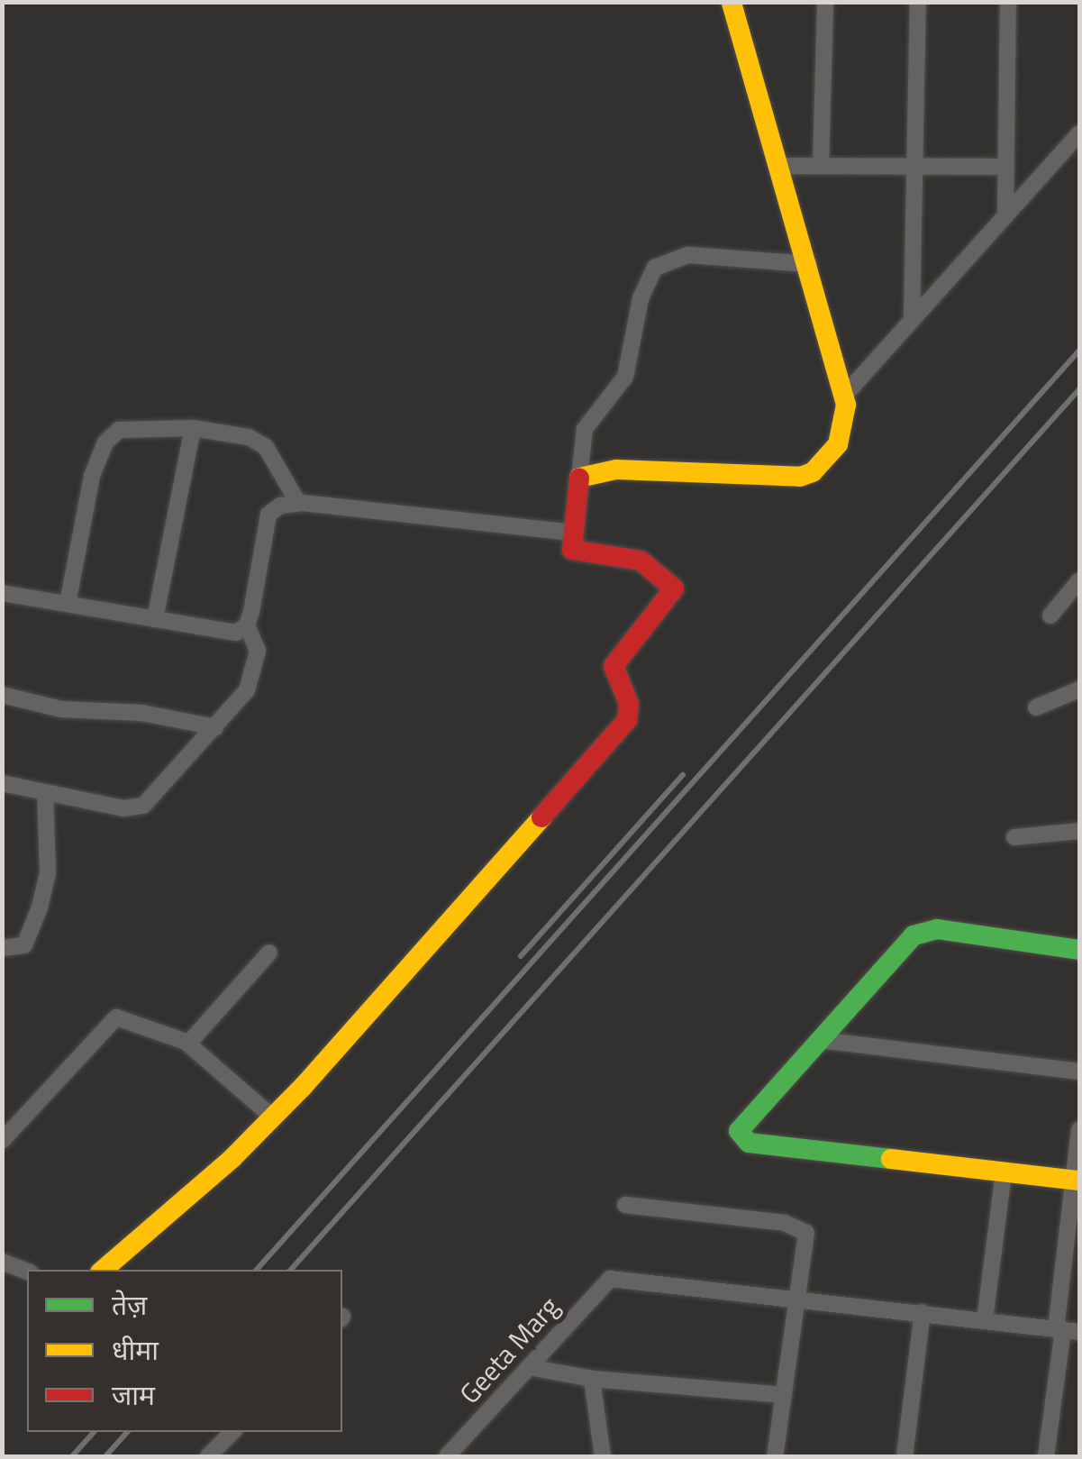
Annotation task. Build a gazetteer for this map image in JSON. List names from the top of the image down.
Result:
{
  "streets": {
    "street": ["Geeta Marg"]
  },
  "legend": ["तेज़", "धीमा", "जाम"]
}
